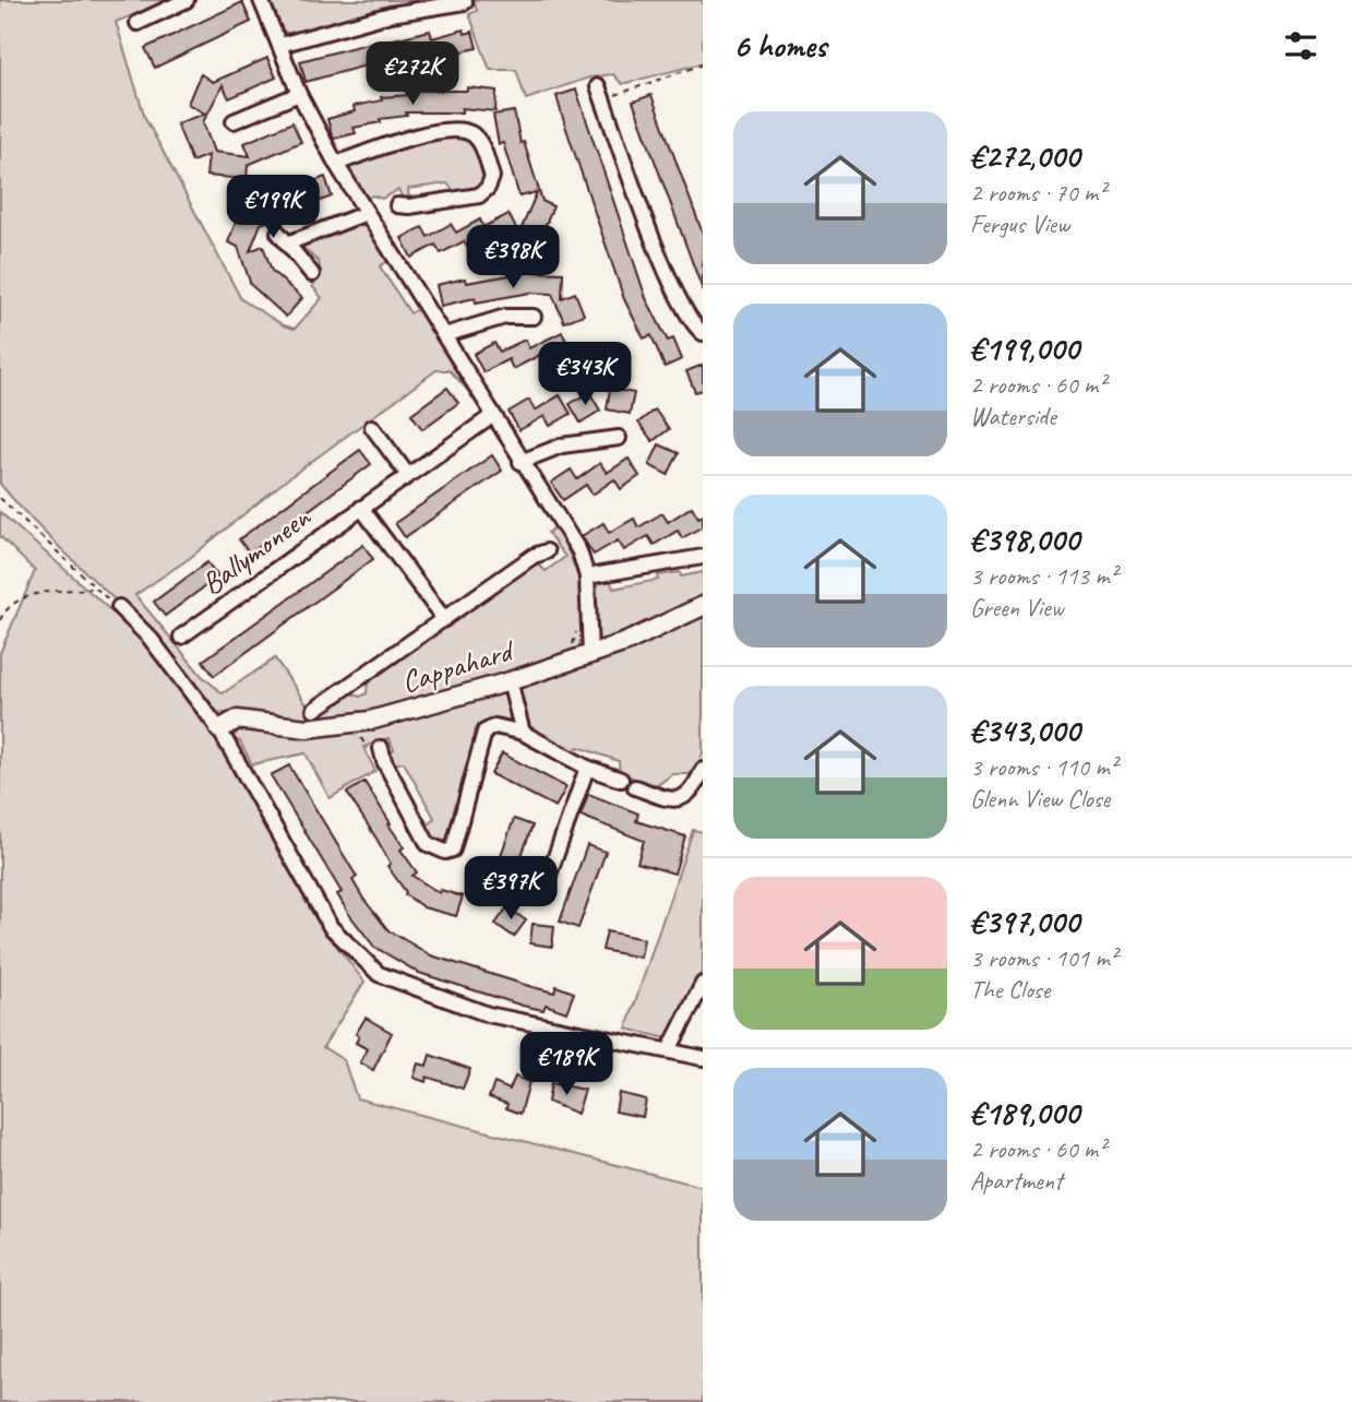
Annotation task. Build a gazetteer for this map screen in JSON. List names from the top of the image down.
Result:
{
  "streets": {
    "main road": ["Cappahard"],
    "street": ["Ballymoneen"]
  },
  "page": {
    "heading": "6 homes",
    "price": [
      "€272K",
      "€199K",
      "€398K",
      "€343K",
      "€397K",
      "€189K"
    ],
    "list": [
      {
        "name": "€272,000",
        "note": "2 rooms · 70 m² · Fergus View"
      },
      {
        "name": "€199,000",
        "note": "2 rooms · 60 m² · Waterside"
      },
      {
        "name": "€398,000",
        "note": "3 rooms · 113 m² · Green View"
      },
      {
        "name": "€343,000",
        "note": "3 rooms · 110 m² · Glenn View Close"
      },
      {
        "name": "€397,000",
        "note": "3 rooms · 101 m² · The Close"
      },
      {
        "name": "€189,000",
        "note": "2 rooms · 60 m² · Apartment"
      }
    ]
  }
}
